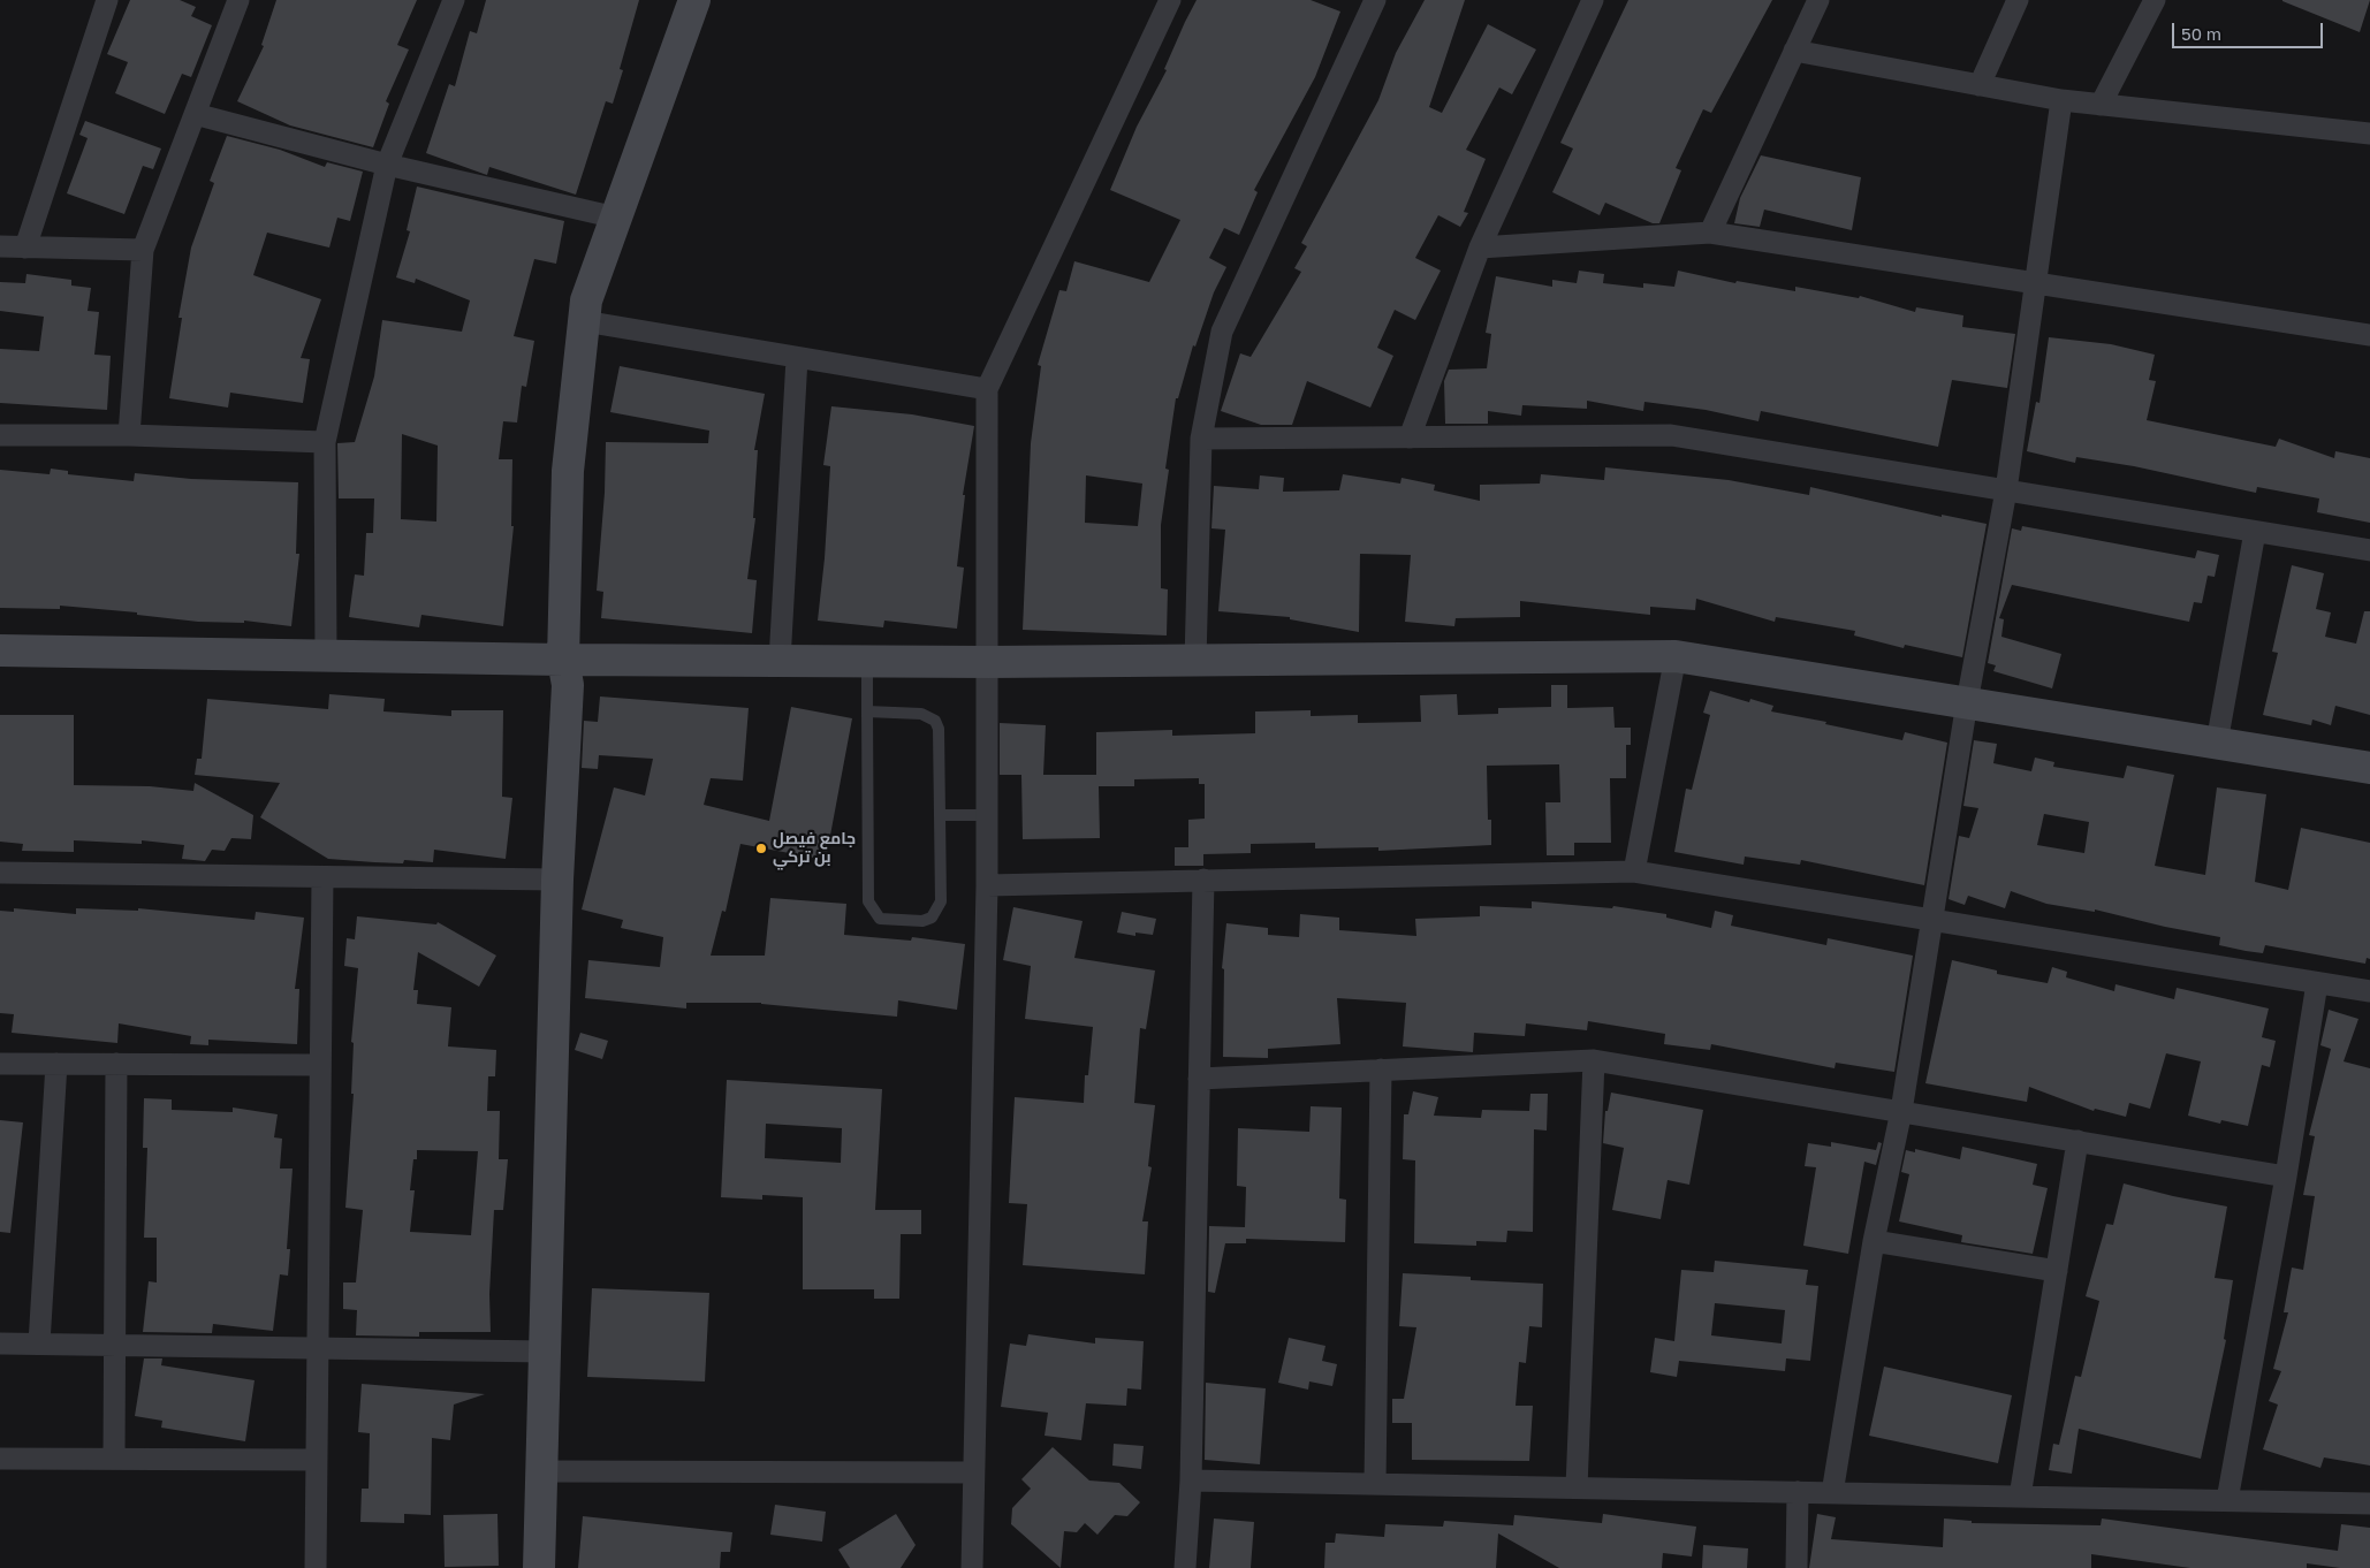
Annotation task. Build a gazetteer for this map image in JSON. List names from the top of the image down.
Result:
{
  "places": ["جامع فيصل بن تركي"],
  "scale_bar": "50 m"
}
